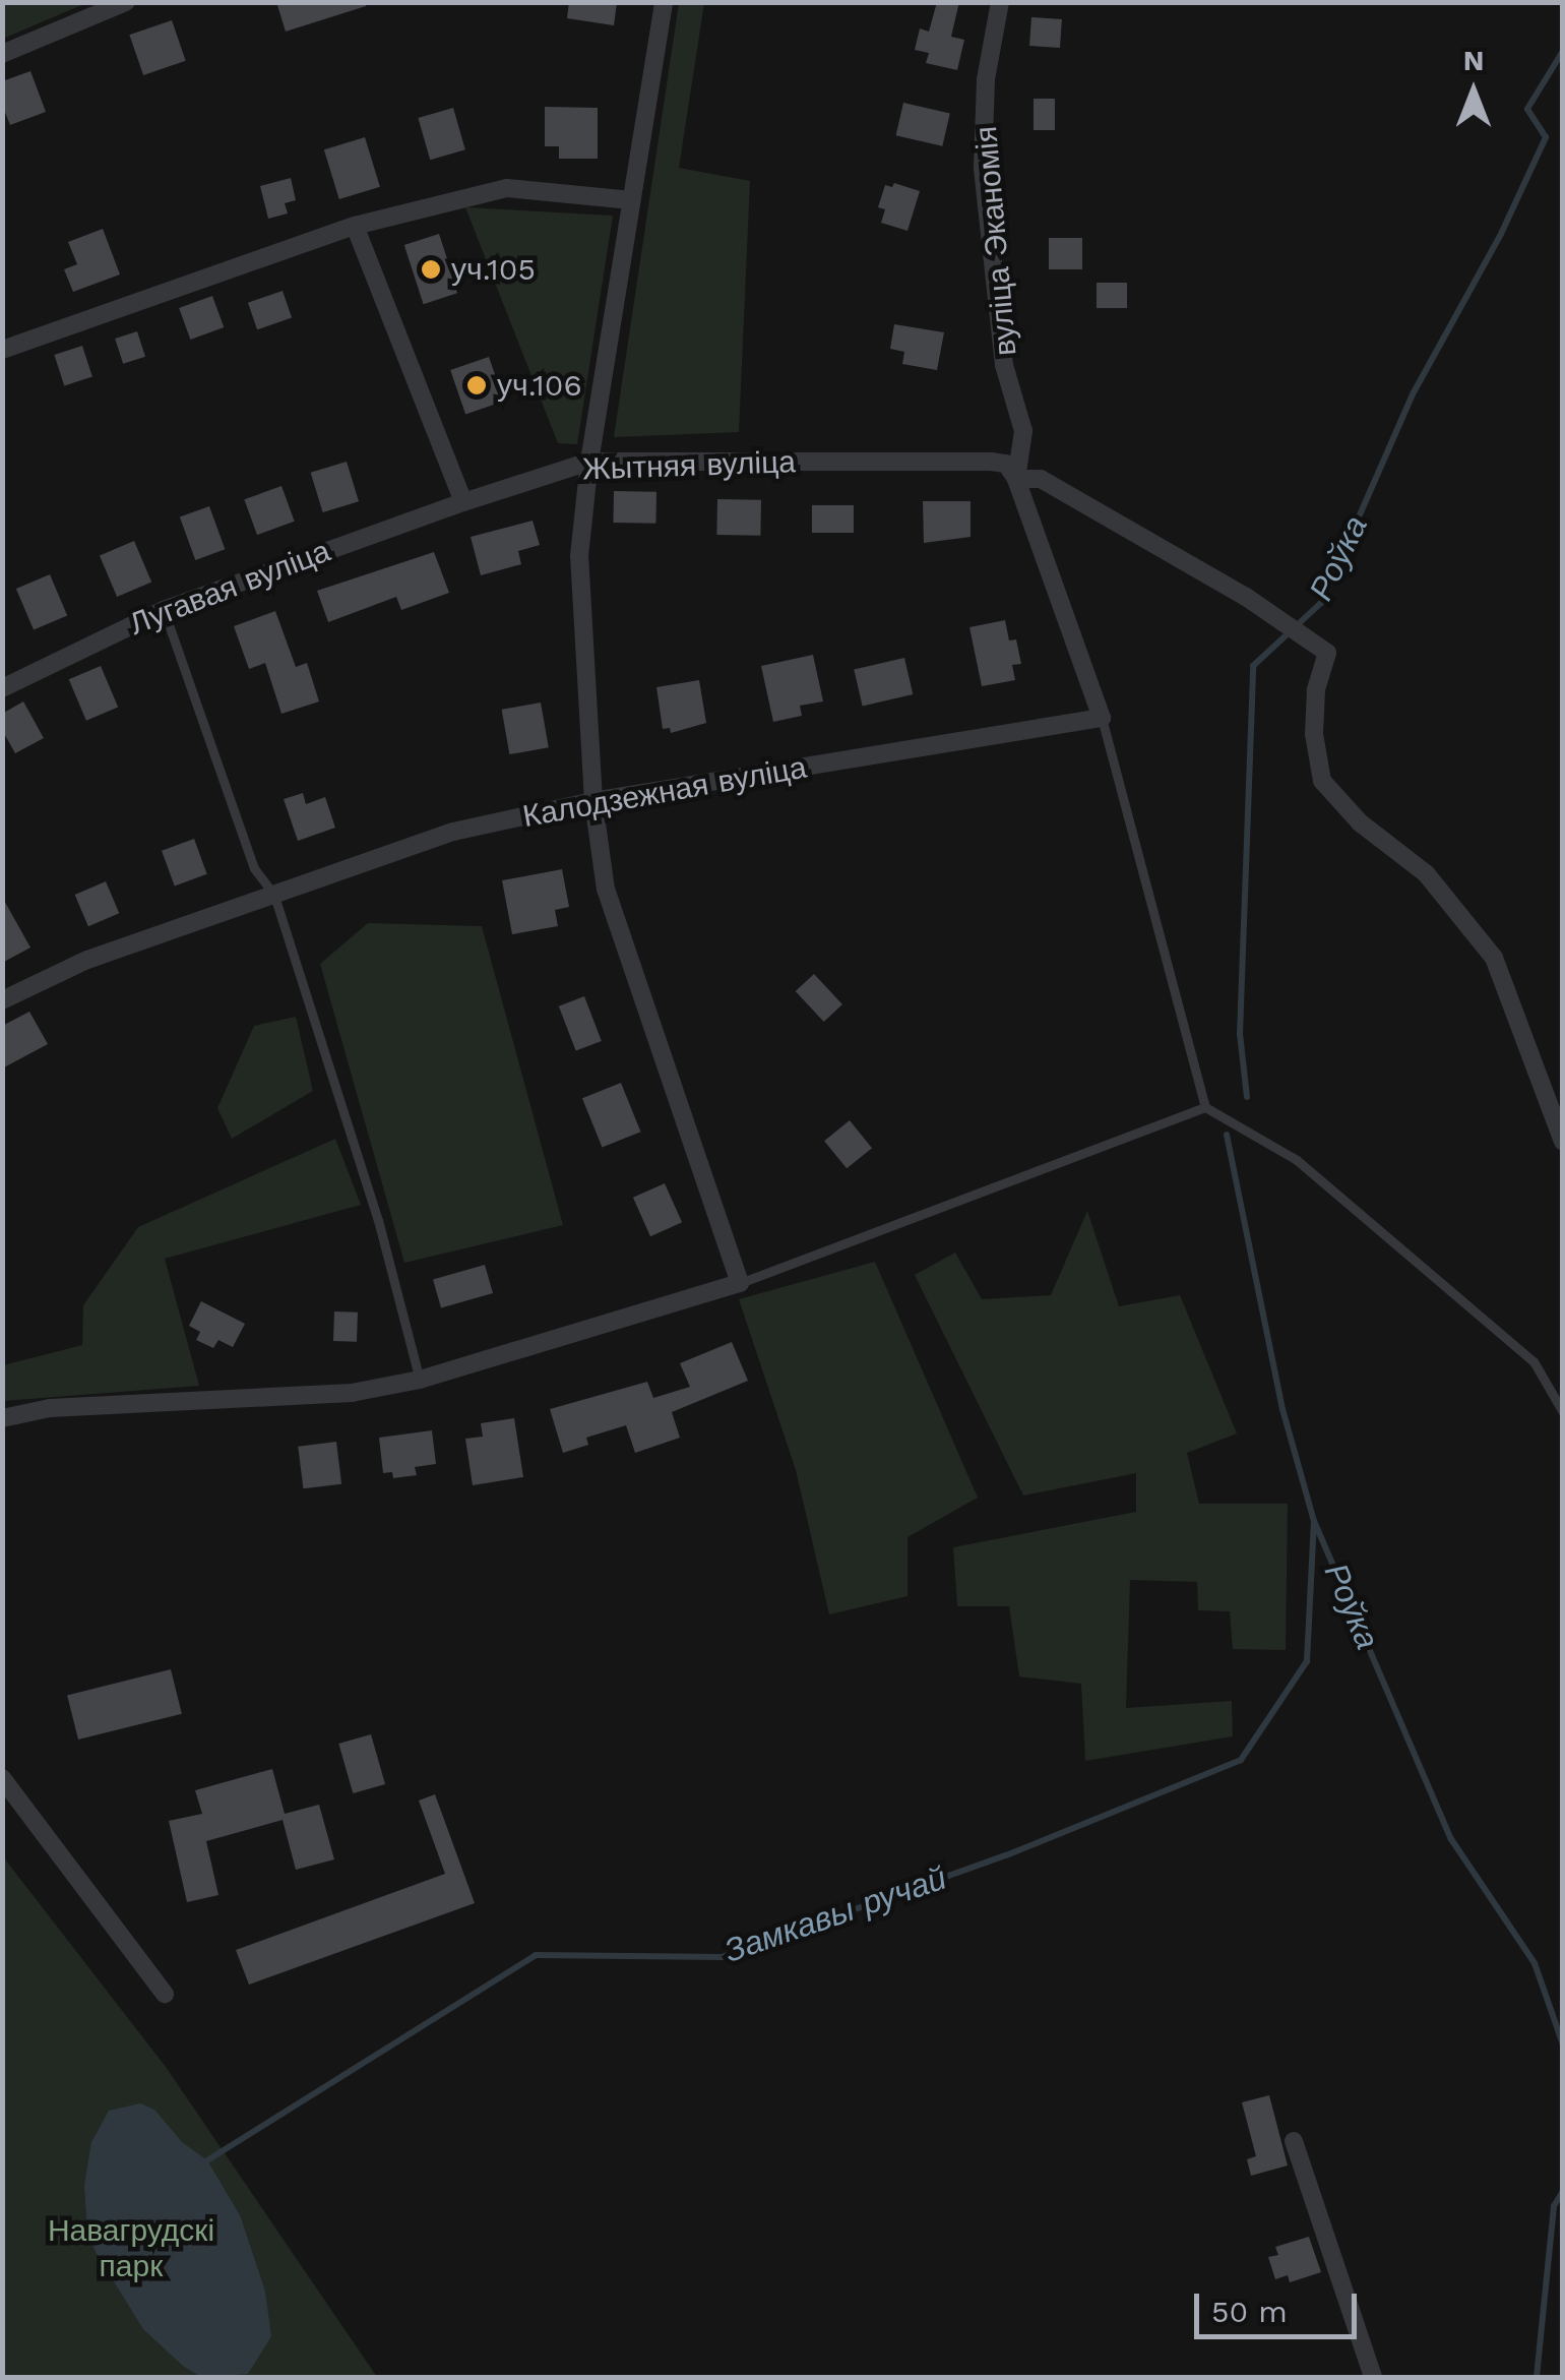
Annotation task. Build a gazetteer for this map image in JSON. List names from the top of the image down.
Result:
{
  "streets": {
    "street": [
      "вуліца Эканомія",
      "Жытняя вуліца",
      "Лугавая вуліца",
      "Калодзежная вуліца"
    ]
  },
  "crossings": [
    ["вуліца Эканомія", "Жытняя вуліца"],
    ["Жытняя вуліца", "Лугавая вуліца"]
  ],
  "water": ["Роўка", "Замкавы ручай"],
  "parks": ["Навагрудскі парк"],
  "places": ["уч.105", "уч.106"],
  "scale_bar": "50 m",
  "north": "top"
}
